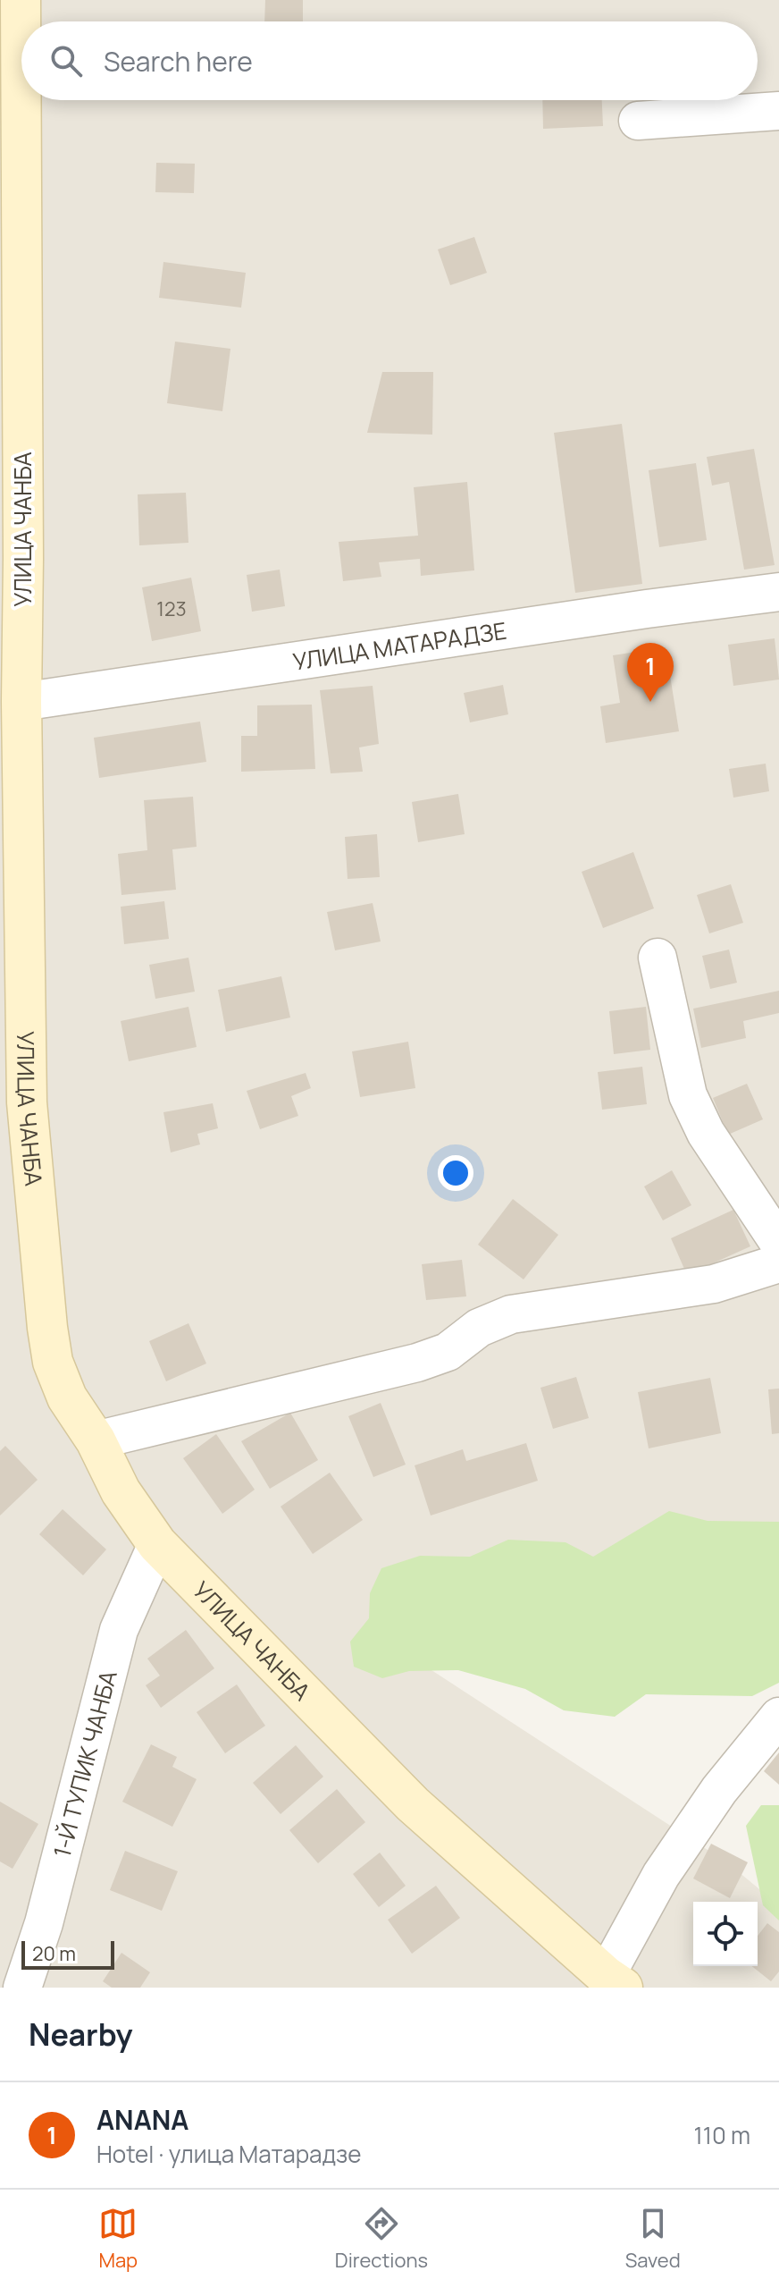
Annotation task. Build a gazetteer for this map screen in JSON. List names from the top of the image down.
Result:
{
  "streets": {
    "street": ["УЛИЦА ЧАНБА", "УЛИЦА МАТАРАДЗЕ", "1-Й ТУПИК ЧАНБА"]
  },
  "crossings": [
    ["УЛИЦА ЧАНБА", "УЛИЦА МАТАРАДЗЕ"],
    ["УЛИЦА ЧАНБА", "1-Й ТУПИК ЧАНБА"]
  ],
  "house_numbers": ["123"],
  "scale_bar": "20 m",
  "page": {
    "search": "Search here",
    "pins": "1",
    "scale": "20 m",
    "heading": "Nearby",
    "list": [
      {
        "mark": "1",
        "name": "ANANA",
        "note": "Hotel · улица Матарадзе",
        "value": "110 m"
      }
    ],
    "nav": ["Map", "Directions", "Saved"]
  }
}
